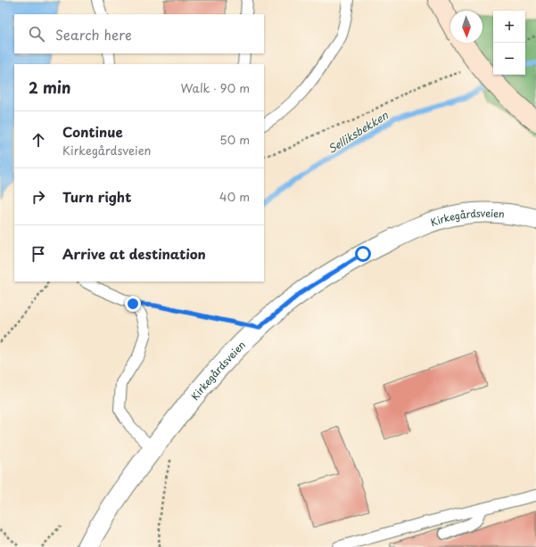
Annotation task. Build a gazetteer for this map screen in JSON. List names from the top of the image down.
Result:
{
  "streets": {
    "street": ["Kirkegårdsveien"]
  },
  "water": ["Selliksbekken"],
  "north": "bottom",
  "page": {
    "map_buttons": ["+", "−"],
    "search": "Search here",
    "heading": ["2 min", "Walk · 90 m"],
    "list": [
      ["Continue", "Kirkegårdsveien", "50 m"],
      ["Turn right", "40 m"],
      "Arrive at destination"
    ]
  }
}
